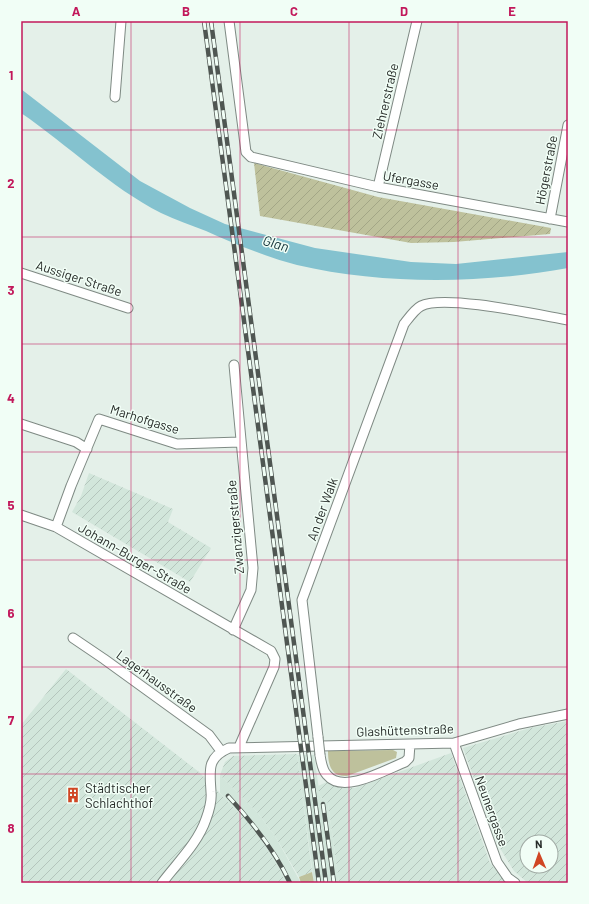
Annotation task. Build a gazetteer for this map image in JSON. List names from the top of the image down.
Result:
{
  "streets": {
    "street": [
      "Ziehrerstraße",
      "Högerstraße",
      "Ufergasse",
      "Aussiger Straße",
      "Marhofgasse",
      "An der Walk",
      "Zwanzigerstraße",
      "Johann-Burger-Straße",
      "Lagerhausstraße",
      "Glashüttenstraße",
      "Neunergasse"
    ]
  },
  "crossings": [
    ["Ziehrerstraße", "Ufergasse"],
    ["Högerstraße", "Ufergasse"],
    ["Marhofgasse", "Zwanzigerstraße"],
    ["An der Walk", "Glashüttenstraße"],
    ["Zwanzigerstraße", "Johann-Burger-Straße"],
    ["Glashüttenstraße", "Neunergasse"]
  ],
  "water": ["Glan"],
  "places": {
    "building": ["Städtischer Schlachthof"]
  },
  "north": "top",
  "grid": {
    "columns": [
      "A",
      "B",
      "C",
      "D",
      "E"
    ],
    "rows": [
      "1",
      "2",
      "3",
      "4",
      "5",
      "6",
      "7",
      "8"
    ]
  }
}
